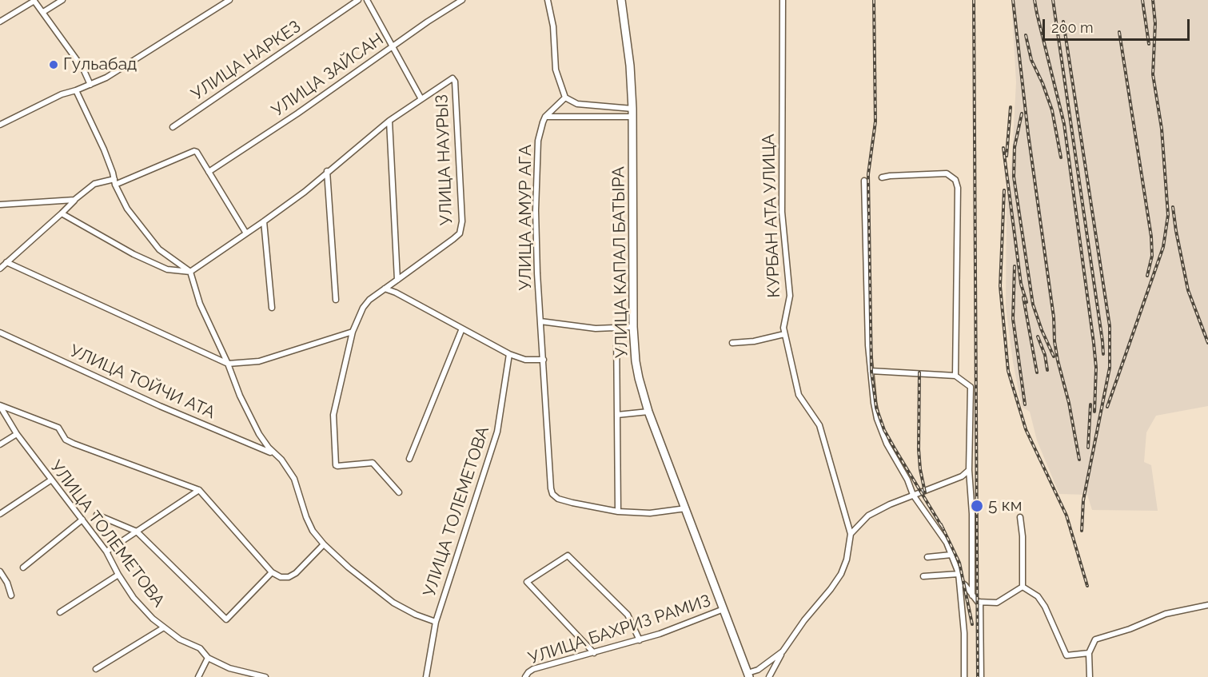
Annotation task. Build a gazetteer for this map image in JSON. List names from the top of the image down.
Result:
{
  "streets": {
    "main road": ["УЛИЦА КАПАЛ БАТЫРА"],
    "street": [
      "УЛИЦА НАРКЕЗ",
      "УЛИЦА ЗАЙСАН",
      "УЛИЦА НАУРЫЗ",
      "КУРБАН АТА УЛИЦА",
      "УЛИЦА АМУР АГА",
      "УЛИЦА ТОЙЧИ АТА",
      "УЛИЦА ТОЛЕМЕТОВА",
      "УЛИЦА БАХРИЗ РАМИЗ"
    ]
  },
  "crossings": [
    ["УЛИЦА КАПАЛ БАТЫРА", "УЛИЦА БАХРИЗ РАМИЗ"]
  ],
  "places": ["Гульабад", "5 км"],
  "scale_bar": "200 m"
}
